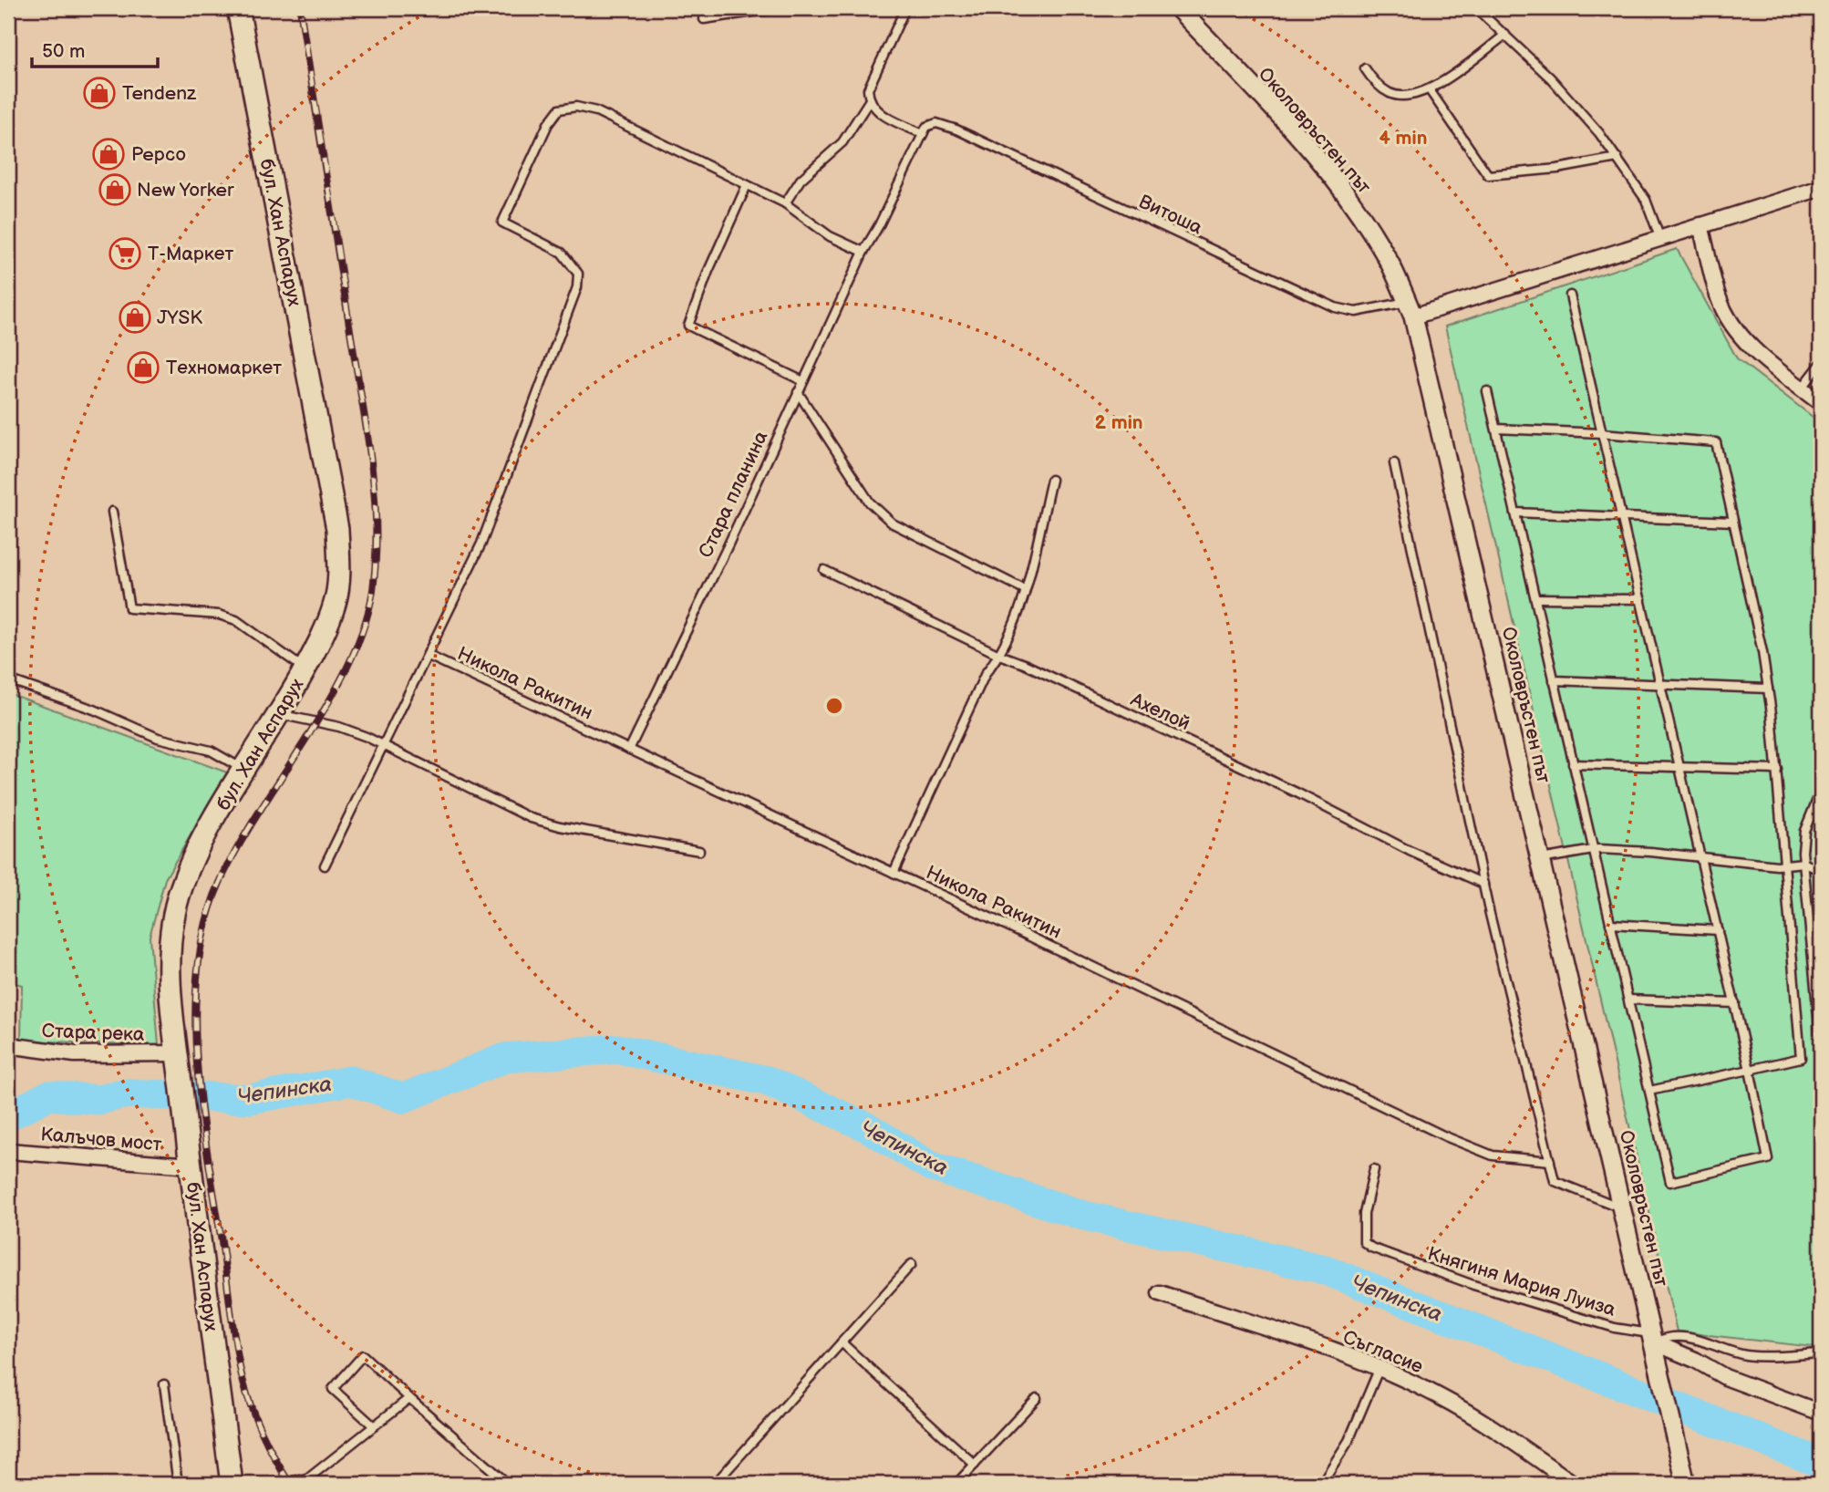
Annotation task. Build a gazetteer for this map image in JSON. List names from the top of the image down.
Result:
{
  "streets": {
    "main road": ["бул. Хан Аспарух"],
    "street": [
      "Околовръстен път",
      "Стара река",
      "Калъчов мост",
      "Съгласие"
    ],
    "lane": [
      "Витоша",
      "Стара планина",
      "Никола Ракитин",
      "Ахелой",
      "Княгиня Мария Луиза"
    ]
  },
  "crossings": [
    ["Околовръстен път", "Витоша"],
    ["Околовръстен път", "Княгиня Мария Луиза"],
    ["Витоша", "Стара планина"],
    ["бул. Хан Аспарух", "Стара река"],
    ["бул. Хан Аспарух", "Калъчов мост"],
    ["Стара планина", "Никола Ракитин"]
  ],
  "water": ["Чепинска"],
  "places": {
    "shop": [
      "Tendenz",
      "Pepco",
      "New Yorker",
      "JYSK",
      "Техномаркет"
    ],
    "supermarket": ["Т-Маркет"]
  },
  "scale_bar": "50 m",
  "rings": ["4 min", "2 min"]
}
